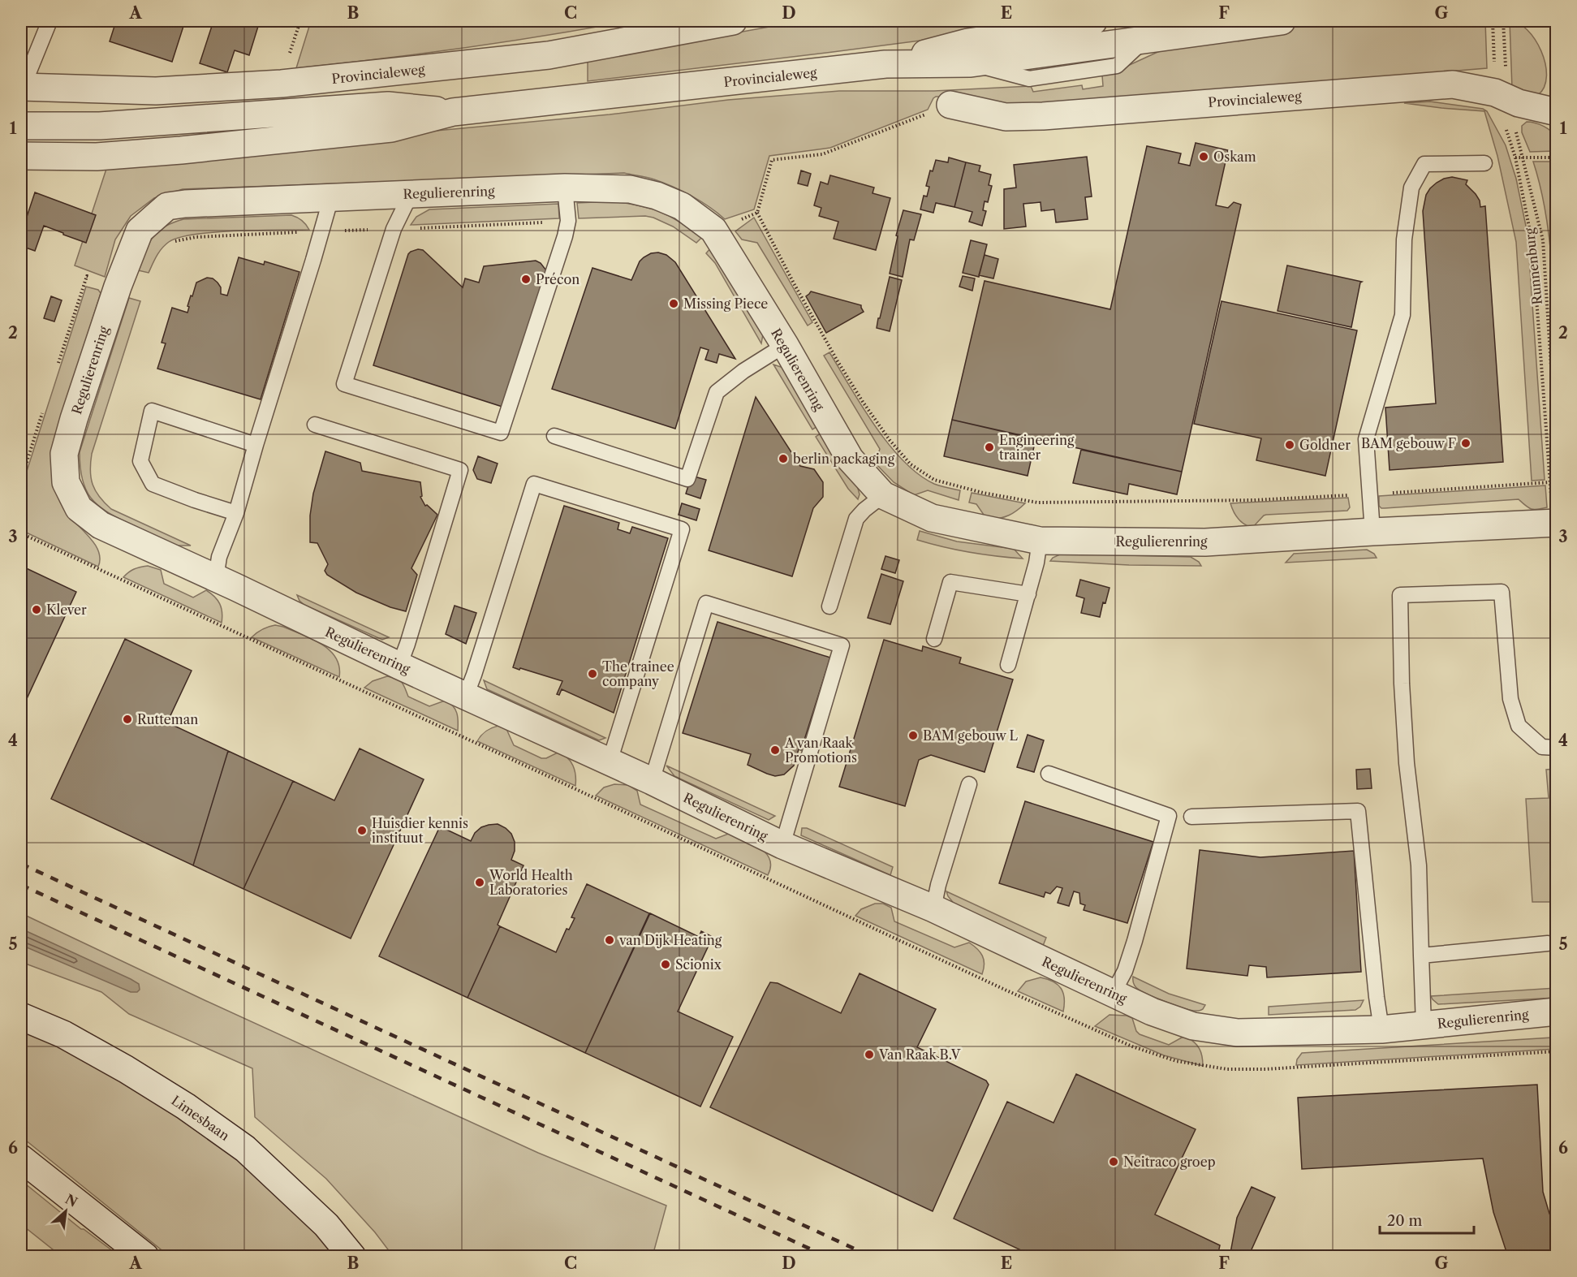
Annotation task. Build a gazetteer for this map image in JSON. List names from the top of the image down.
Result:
{
  "streets": {
    "street": ["Provincialeweg", "Regulierenring", "Limesbaan"],
    "path": ["Runnenburg"]
  },
  "crossings": [
    ["Provincialeweg", "Runnenburg"]
  ],
  "places": [
    "Oskam",
    "Précon",
    "Missing Piece",
    "BAM gebouw F",
    "Goldner",
    "Engineering trainer",
    "berlin packaging",
    "Klever",
    "The trainee company",
    "Rutteman",
    "BAM gebouw L",
    "A van Raak Promotions",
    "Huisdier kennis instituut",
    "World Health Laboratories",
    "van Dijk Heating",
    "Scionix",
    "Van Raak B.V",
    "Neitraco groep"
  ],
  "scale_bar": "20 m",
  "north": "top right",
  "grid": {
    "columns": [
      "A",
      "B",
      "C",
      "D",
      "E",
      "F",
      "G"
    ],
    "rows": [
      "1",
      "2",
      "3",
      "4",
      "5",
      "6"
    ]
  }
}
